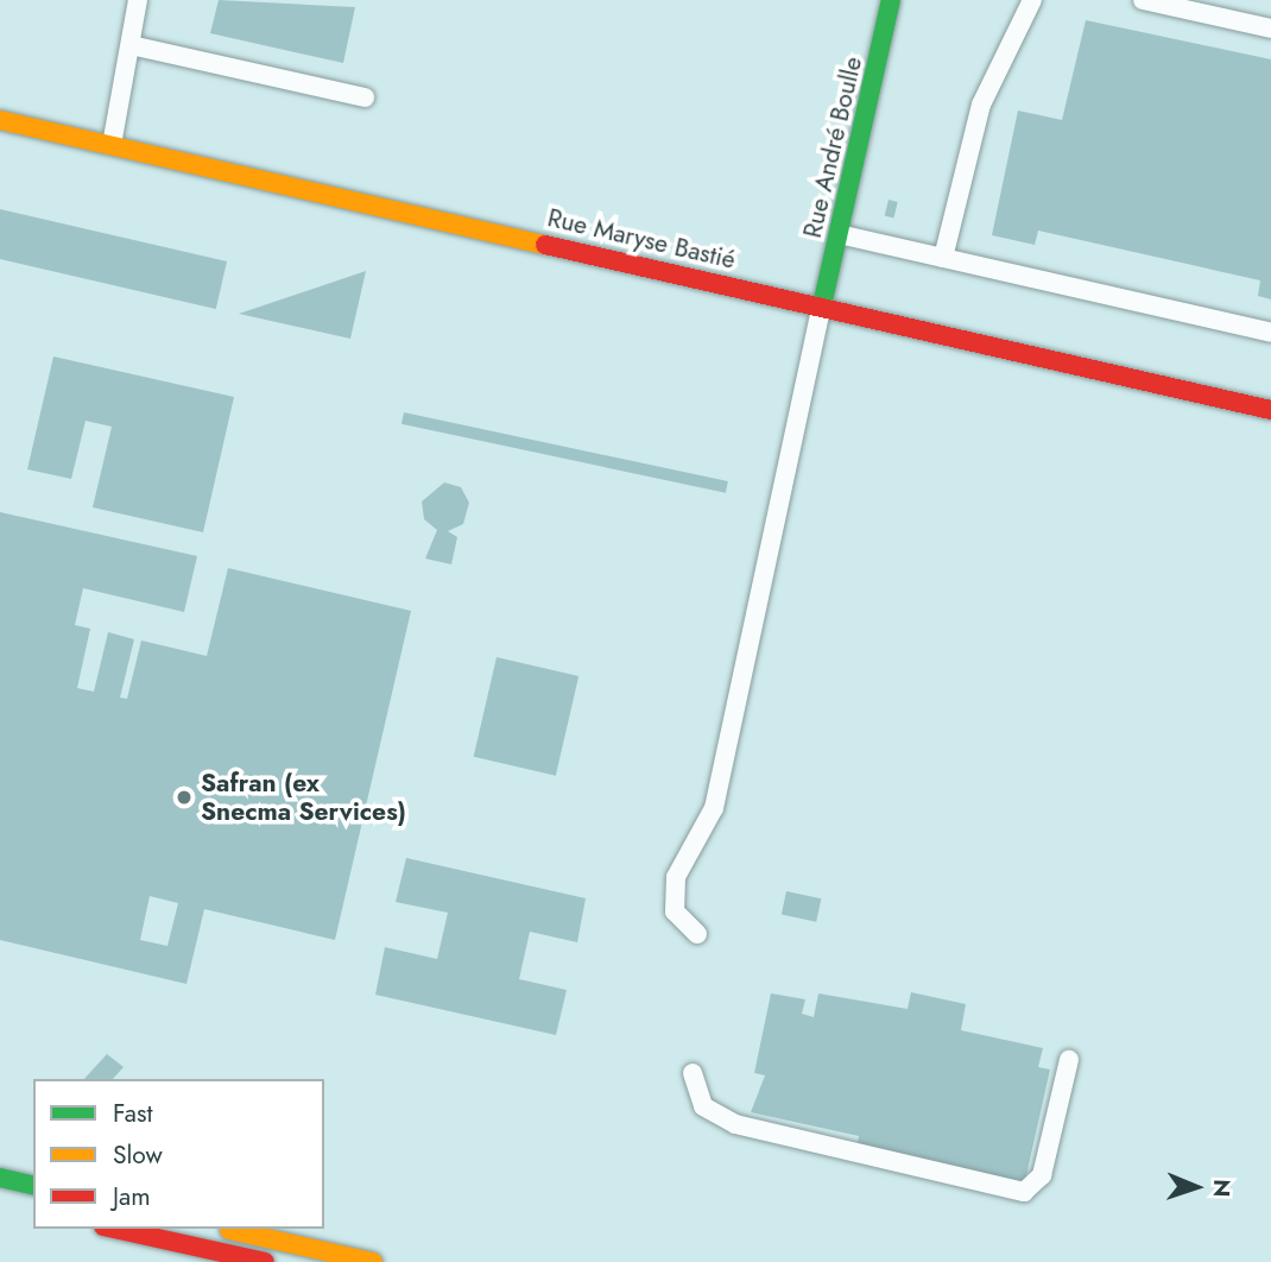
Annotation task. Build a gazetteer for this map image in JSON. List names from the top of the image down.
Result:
{
  "streets": {
    "street": ["Rue André Boulle", "Rue Maryse Bastié"]
  },
  "crossings": [
    ["Rue André Boulle", "Rue Maryse Bastié"]
  ],
  "places": ["Safran (ex Snecma Services)"],
  "legend": ["Fast", "Slow", "Jam"],
  "north": "right"
}
